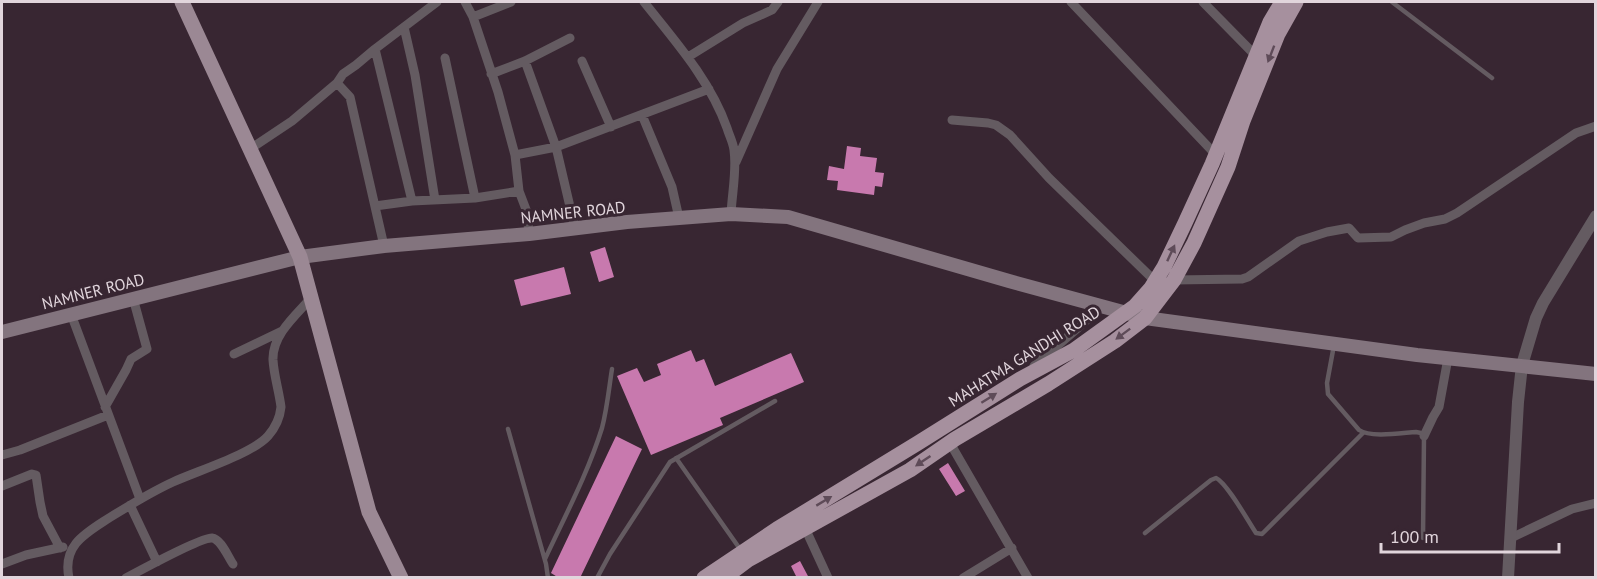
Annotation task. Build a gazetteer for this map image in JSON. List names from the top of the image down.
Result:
{
  "streets": {
    "highway": ["MAHATMA GANDHI ROAD"],
    "main road": ["NAMNER ROAD"]
  },
  "crossings": [
    ["NAMNER ROAD", "MAHATMA GANDHI ROAD"]
  ],
  "scale_bar": "100 m"
}
